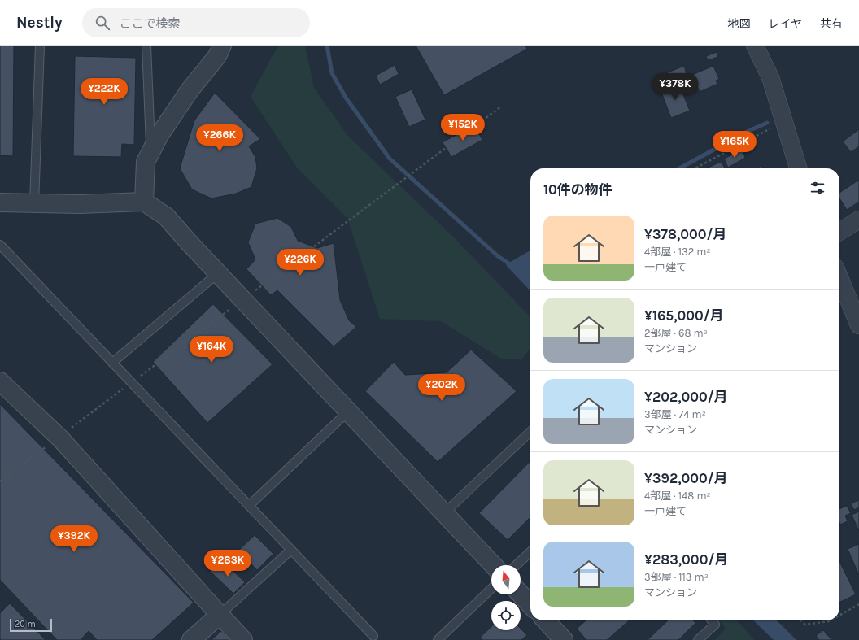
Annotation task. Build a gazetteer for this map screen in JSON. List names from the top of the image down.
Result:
{
  "scale_bar": "20 m",
  "north": "top",
  "page": {
    "header": "Nestly",
    "search": "ここで検索",
    "nav": ["地図", "レイヤ", "共有"],
    "price": [
      "¥378K",
      "¥222K",
      "¥152K",
      "¥266K",
      "¥165K",
      "¥226K",
      "¥164K",
      "¥202K",
      "¥392K",
      "¥283K"
    ],
    "heading": "10件の物件",
    "list": [
      {
        "name": "¥378,000/月",
        "note": "4部屋 · 132 m² · 一戸建て"
      },
      {
        "name": "¥165,000/月",
        "note": "2部屋 · 68 m² · マンション"
      },
      {
        "name": "¥202,000/月",
        "note": "3部屋 · 74 m² · マンション"
      },
      {
        "name": "¥392,000/月",
        "note": "4部屋 · 148 m² · 一戸建て"
      },
      {
        "name": "¥283,000/月",
        "note": "3部屋 · 113 m² · マンション"
      }
    ],
    "scale": "20 m"
  }
}
